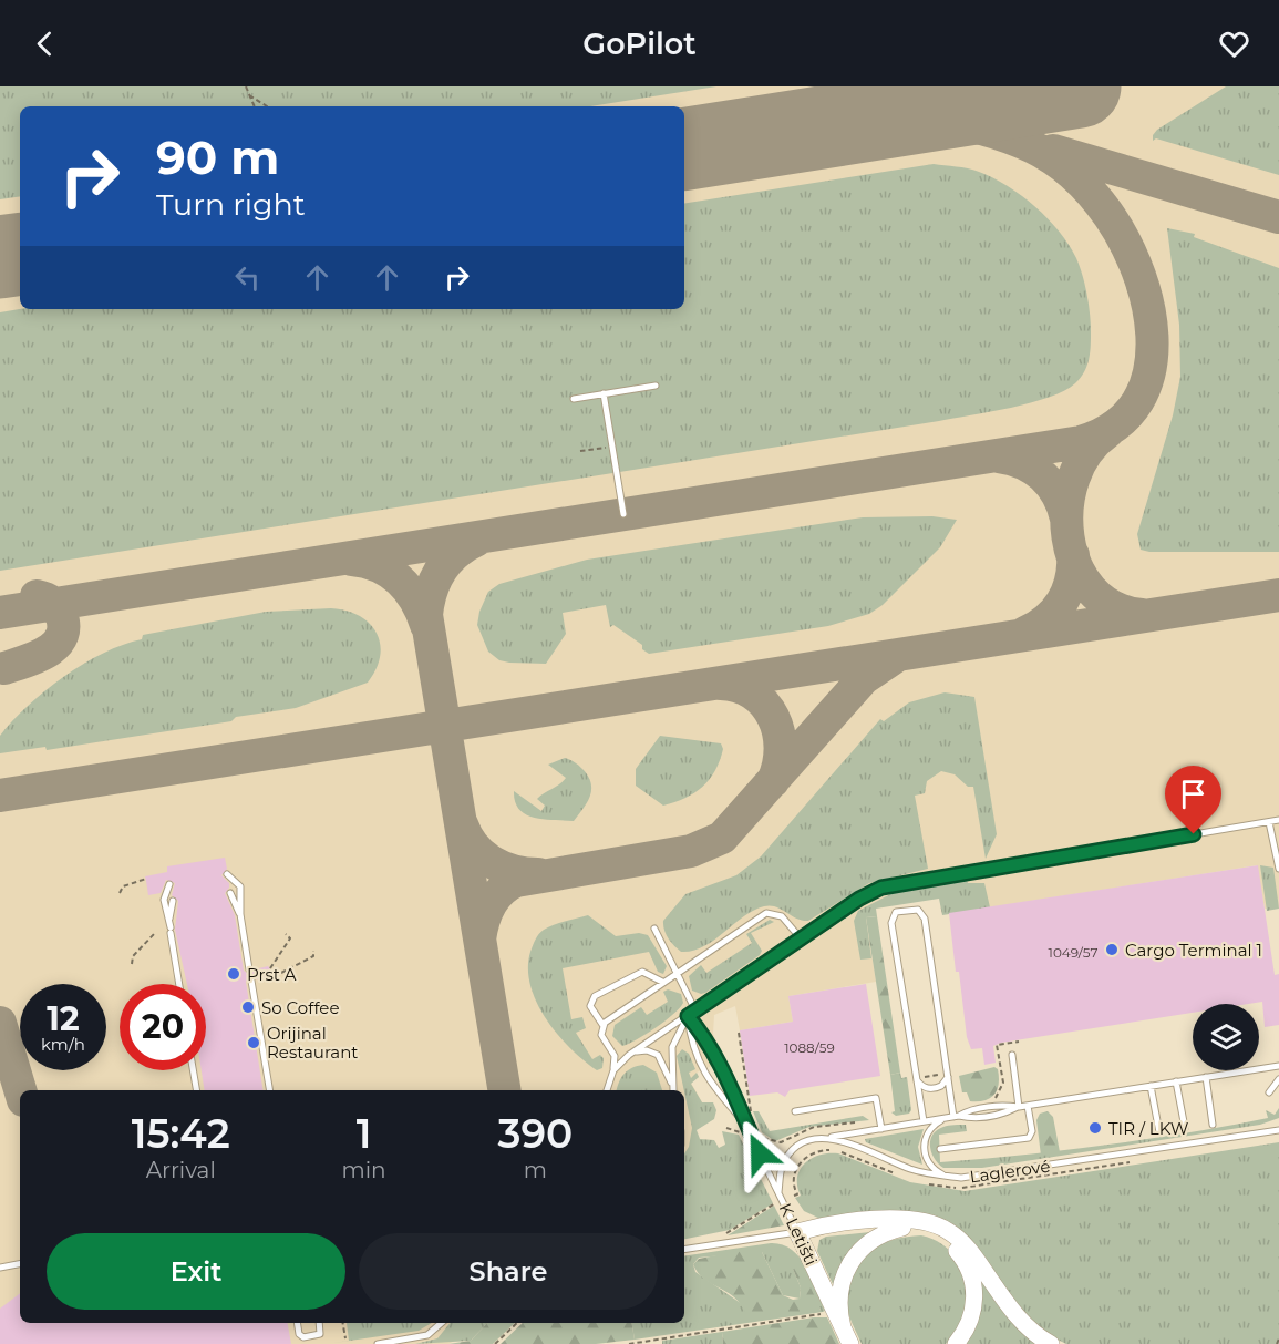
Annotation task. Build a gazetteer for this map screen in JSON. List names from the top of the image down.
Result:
{
  "streets": {
    "main road": ["K Letišti"],
    "lane": ["Laglerové"]
  },
  "places": [
    "Cargo Terminal 1",
    "Prst A",
    "So Coffee",
    "Orijinal Restaurant",
    "TIR / LKW"
  ],
  "house_numbers": ["1049/57", "1088/59"],
  "page": {
    "header": "GoPilot",
    "turn": ["90 m", "Turn right"],
    "speed": "12 km/h",
    "limit": "20",
    "eta": [
      "15:42",
      "Arrival",
      "1",
      "min",
      "390",
      "m"
    ],
    "buttons": ["Exit", "Share"]
  }
}
